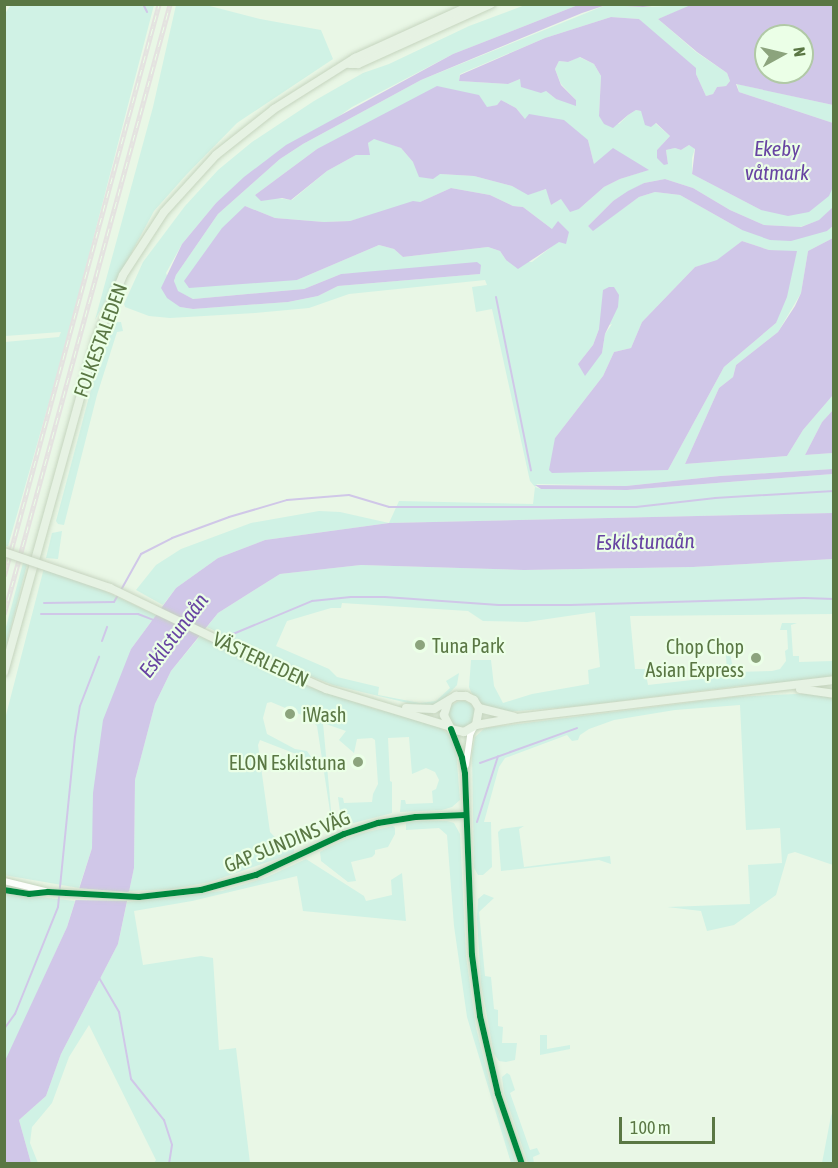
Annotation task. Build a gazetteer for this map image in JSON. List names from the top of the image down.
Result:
{
  "streets": {
    "main road": ["FOLKESTALEDEN", "VÄSTERLEDEN"],
    "street": ["GAP SUNDINS VÄG"]
  },
  "water": ["Ekeby våtmark", "Eskilstunaån"],
  "places": [
    "Tuna Park",
    "Chop Chop Asian Express",
    "iWash",
    "ELON Eskilstuna"
  ],
  "scale_bar": "100 m",
  "north": "right"
}
